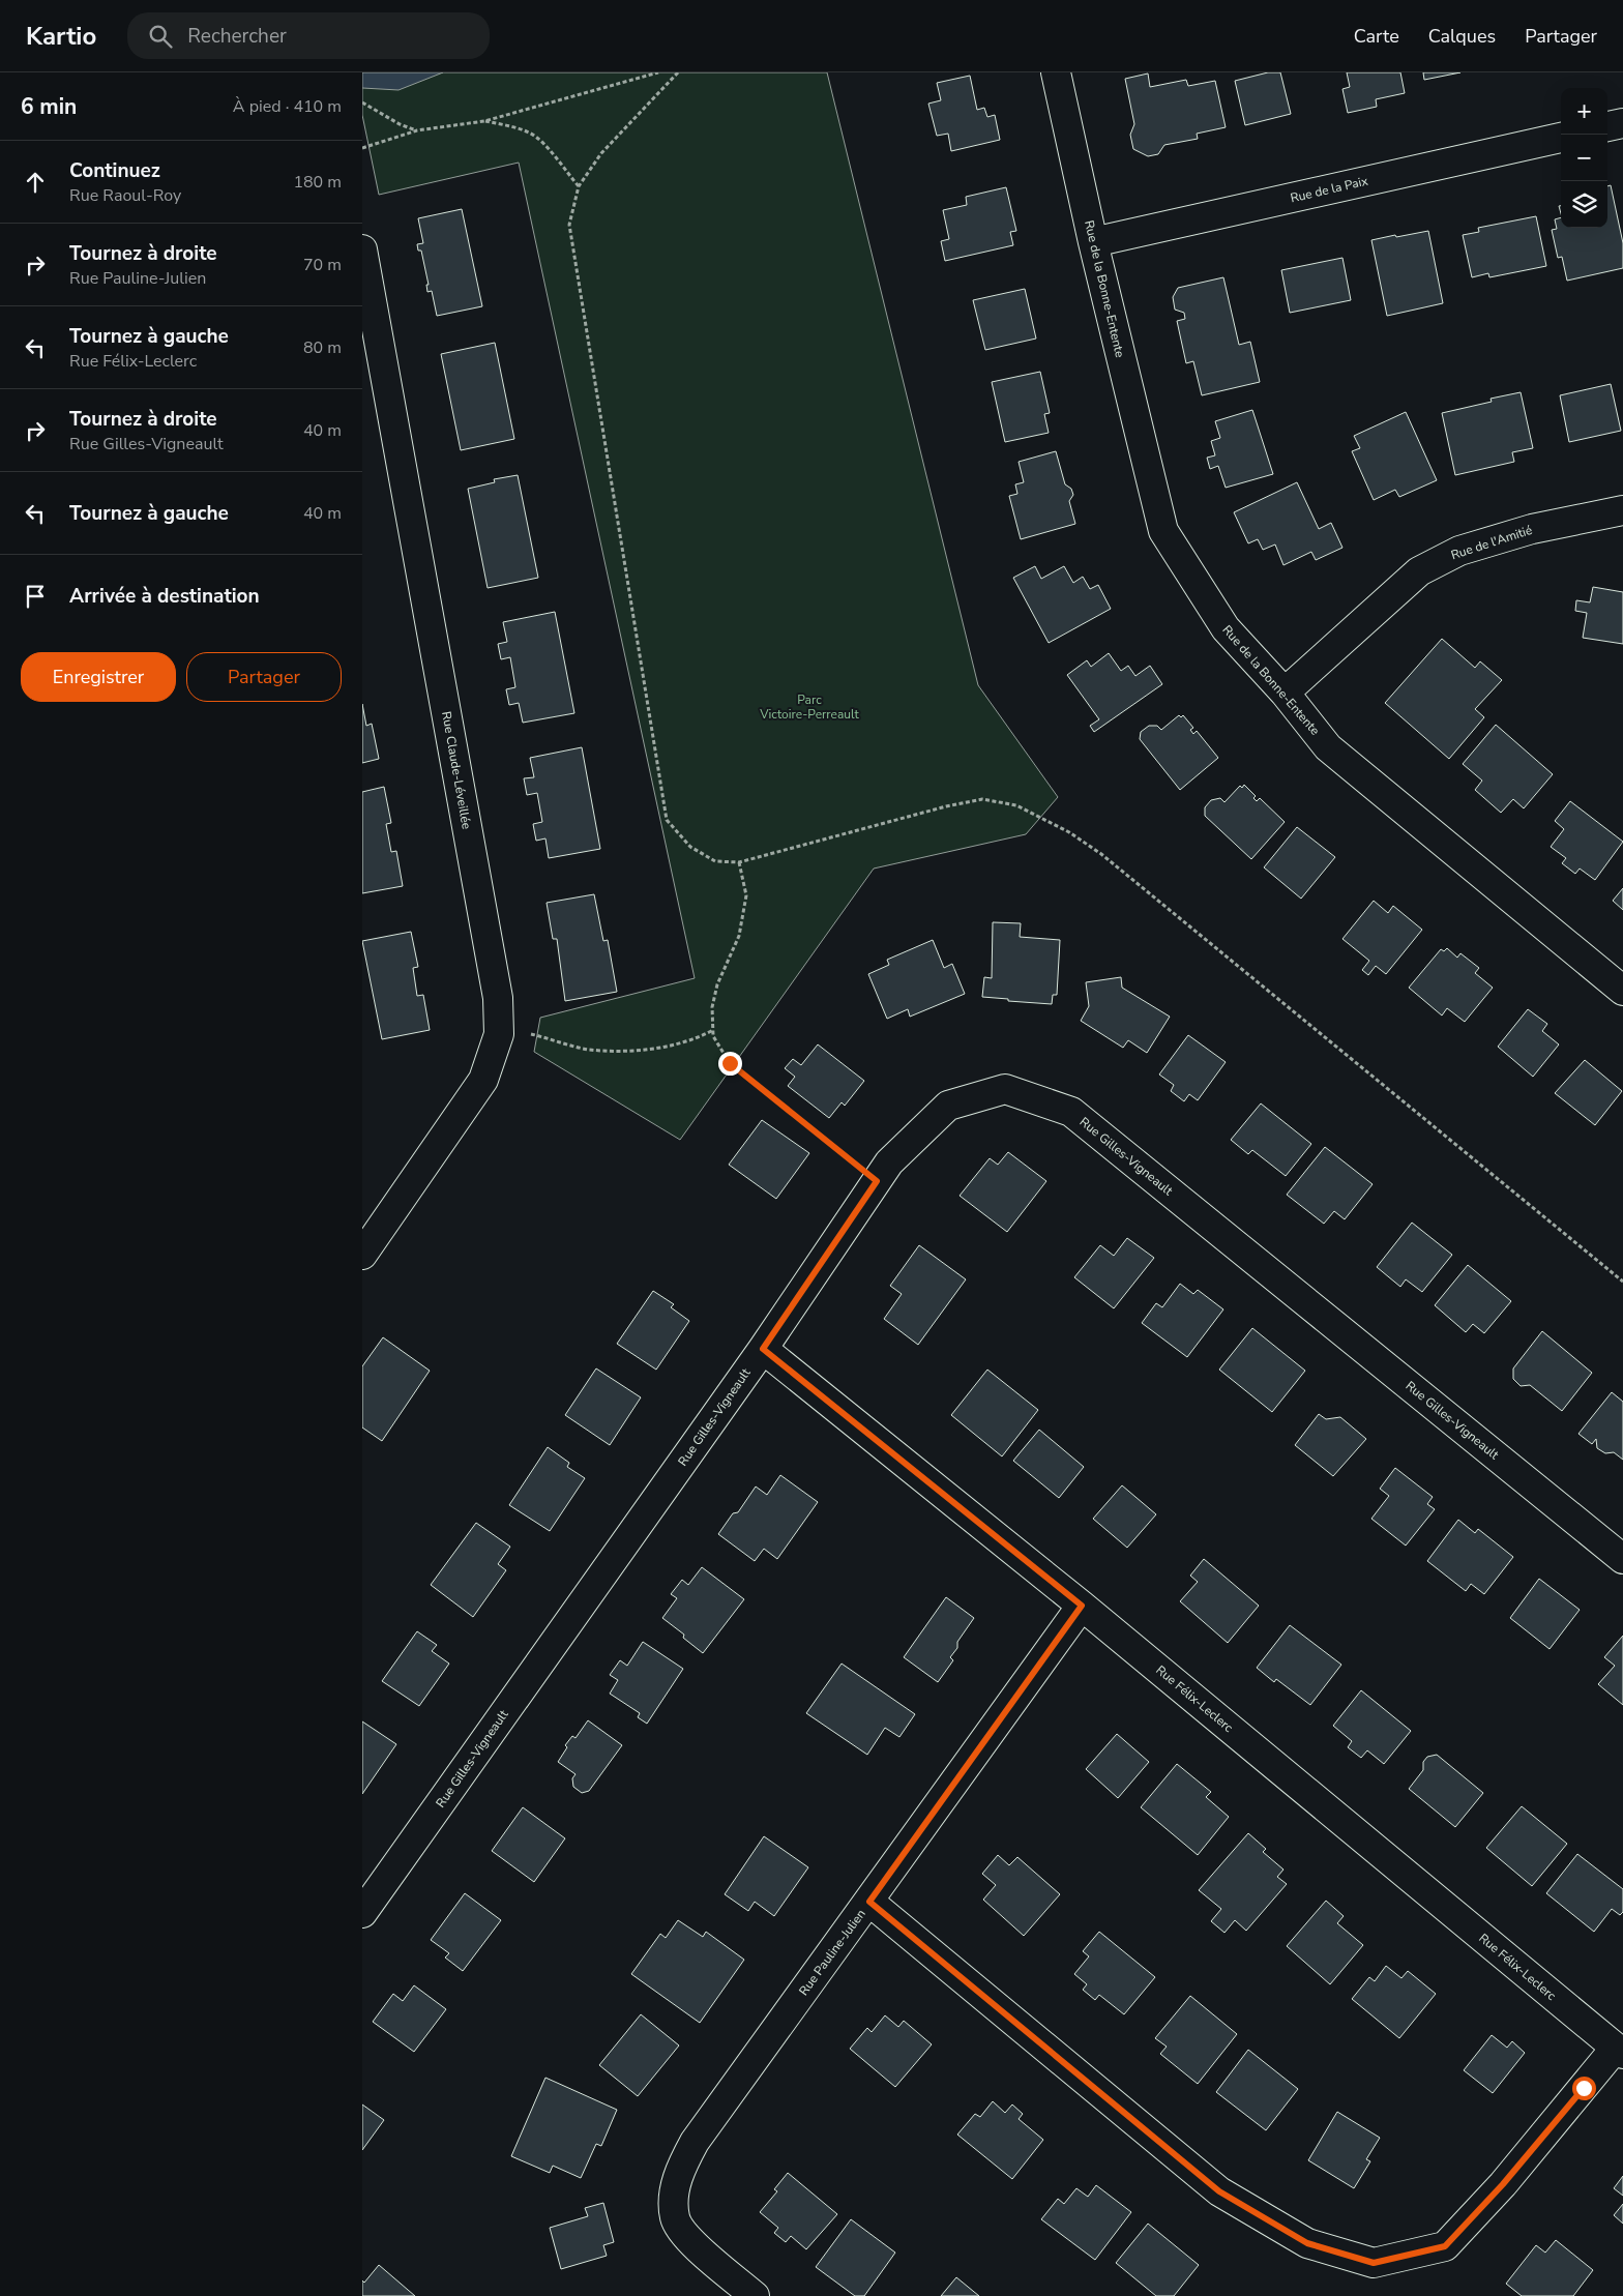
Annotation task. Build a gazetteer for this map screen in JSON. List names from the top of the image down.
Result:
{
  "streets": {
    "street": [
      "Rue de la Paix",
      "Rue de la Bonne-Entente",
      "Rue de l'Amitié",
      "Rue Claude-Léveillée",
      "Rue Gilles-Vigneault",
      "Rue Félix-Leclerc",
      "Rue Pauline-Julien"
    ]
  },
  "crossings": [
    ["Rue de la Paix", "Rue de la Bonne-Entente"],
    ["Rue de la Bonne-Entente", "Rue de l'Amitié"],
    ["Rue Gilles-Vigneault", "Rue Félix-Leclerc"],
    ["Rue Félix-Leclerc", "Rue Pauline-Julien"]
  ],
  "parks": ["Parc Victoire-Perreault"],
  "page": {
    "header": "Kartio",
    "search": "Rechercher",
    "nav": ["Carte", "Calques", "Partager"],
    "heading": ["6 min", "À pied · 410 m"],
    "map_buttons": ["+", "−"],
    "list": [
      ["Continuez", "Rue Raoul-Roy", "180 m"],
      ["Tournez à droite", "Rue Pauline-Julien", "70 m"],
      ["Tournez à gauche", "Rue Félix-Leclerc", "80 m"],
      ["Tournez à droite", "Rue Gilles-Vigneault", "40 m"],
      ["Tournez à gauche", "40 m"],
      "Arrivée à destination"
    ],
    "buttons": ["Enregistrer", "Partager"]
  }
}
